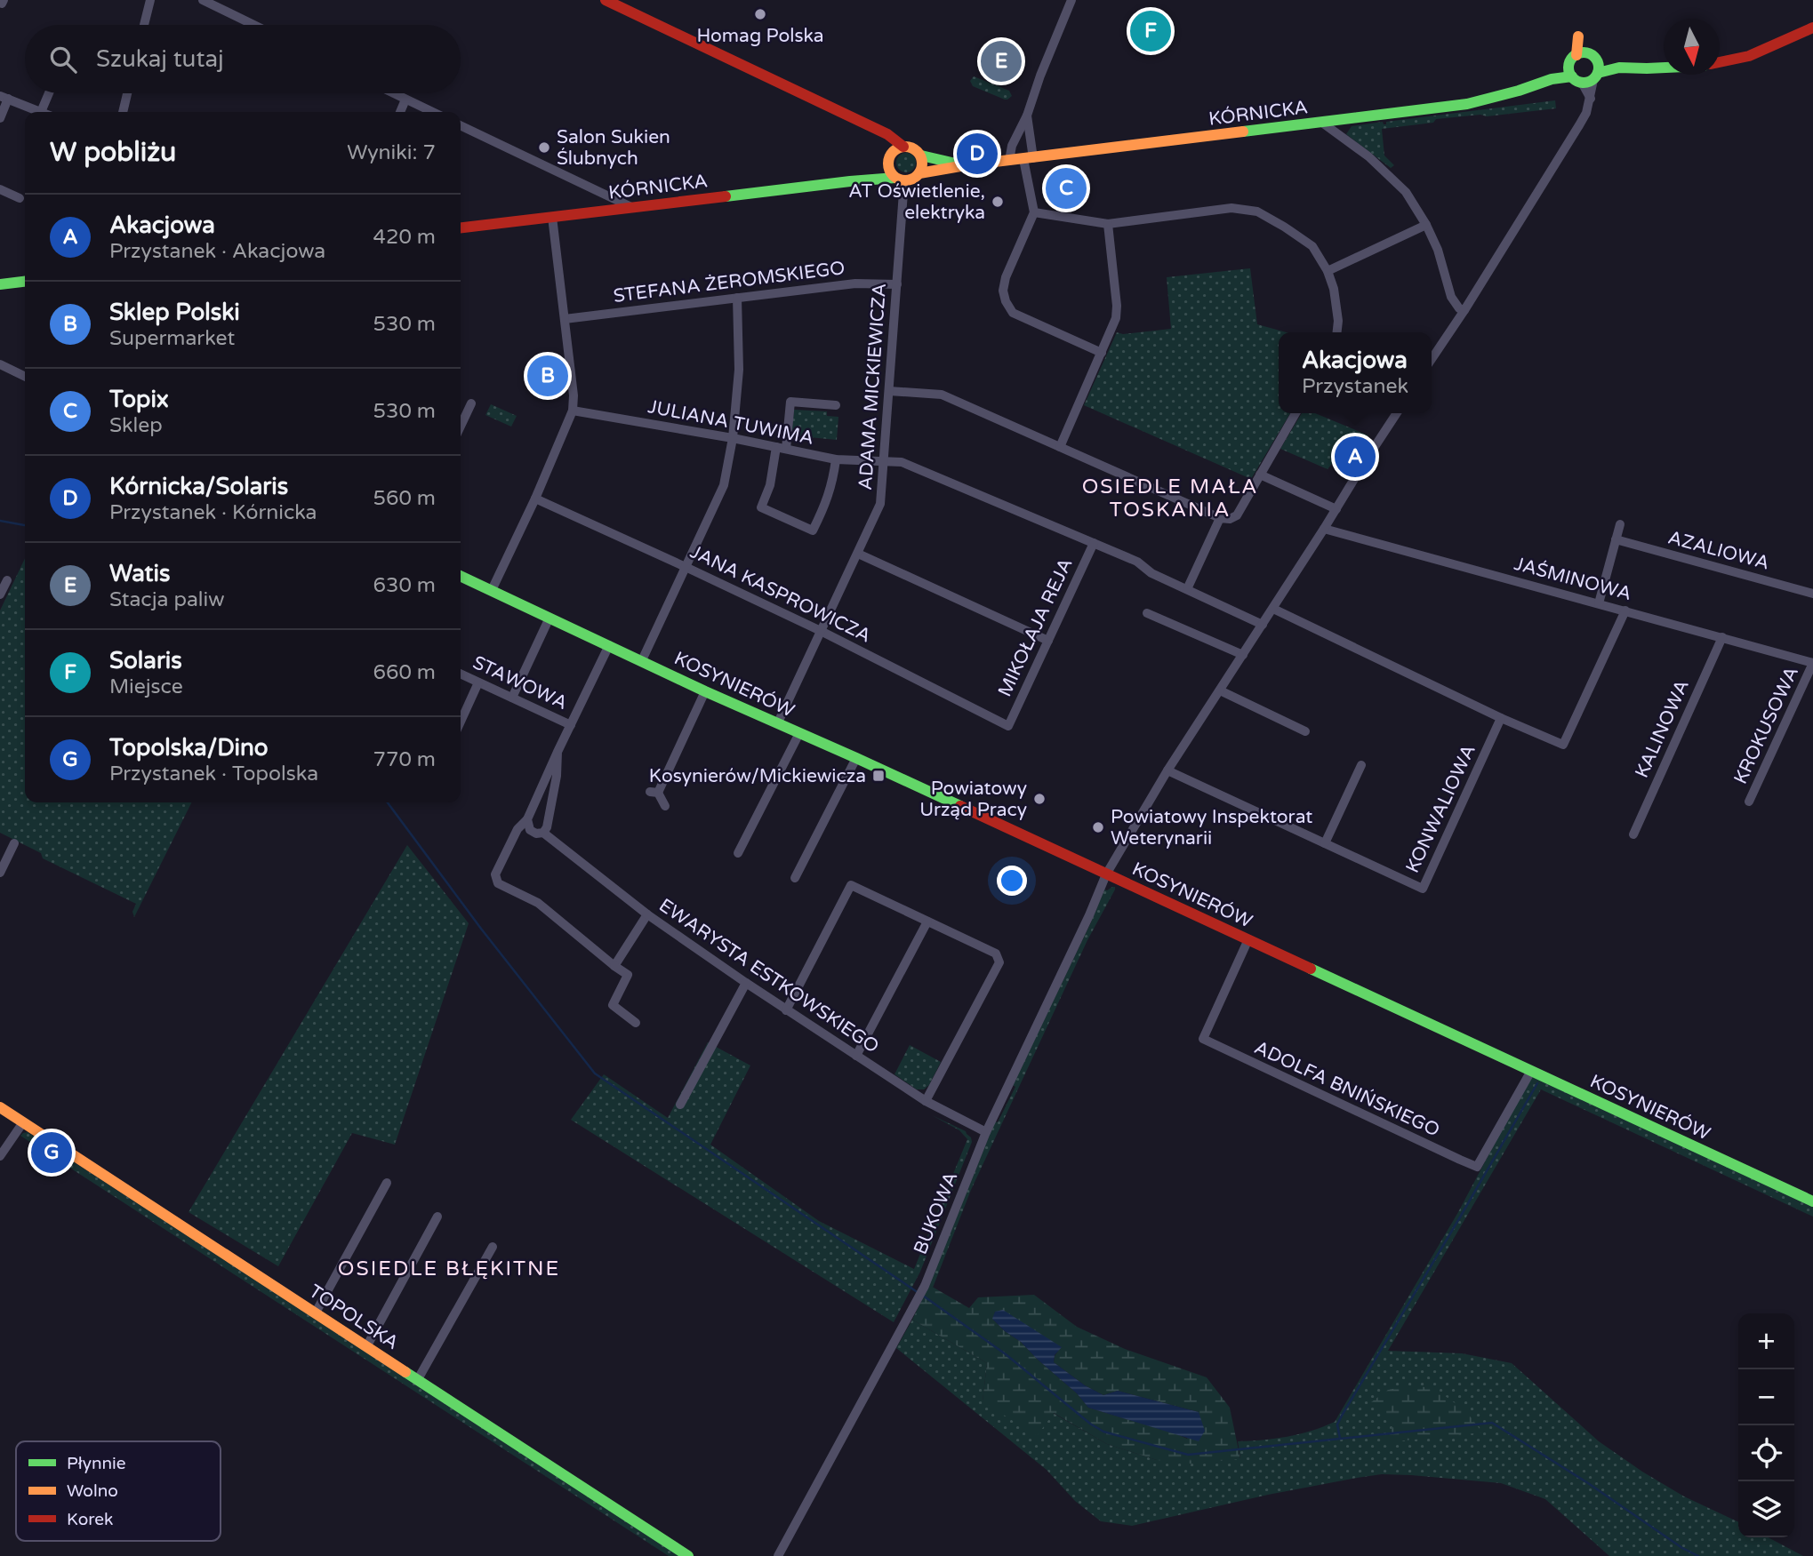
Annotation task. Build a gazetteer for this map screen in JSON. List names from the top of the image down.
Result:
{
  "streets": {
    "street": [
      "KÓRNICKA",
      "STEFANA ŻEROMSKIEGO",
      "ADAMA MICKIEWICZA",
      "JULIANA TUWIMA",
      "AZALIOWA",
      "JAŚMINOWA",
      "JANA KASPROWICZA",
      "MIKOŁAJA REJA",
      "STAWOWA",
      "KOSYNIERÓW",
      "KROKUSOWA",
      "KALINOWA",
      "KONWALIOWA",
      "EWARYSTA ESTKOWSKIEGO",
      "ADOLFA BNIŃSKIEGO",
      "BUKOWA",
      "TOPOLSKA"
    ]
  },
  "crossings": [
    ["KÓRNICKA", "ADAMA MICKIEWICZA"],
    ["STEFANA ŻEROMSKIEGO", "ADAMA MICKIEWICZA"],
    ["ADAMA MICKIEWICZA", "JULIANA TUWIMA"],
    ["ADAMA MICKIEWICZA", "JANA KASPROWICZA"],
    ["ADAMA MICKIEWICZA", "KOSYNIERÓW"],
    ["JULIANA TUWIMA", "MIKOŁAJA REJA"],
    ["JULIANA TUWIMA", "BUKOWA"],
    ["JAŚMINOWA", "KROKUSOWA"],
    ["JAŚMINOWA", "KALINOWA"],
    ["JAŚMINOWA", "BUKOWA"],
    ["JANA KASPROWICZA", "MIKOŁAJA REJA"],
    ["KOSYNIERÓW", "ADOLFA BNIŃSKIEGO"],
    ["KOSYNIERÓW", "BUKOWA"],
    ["KONWALIOWA", "BUKOWA"],
    ["EWARYSTA ESTKOWSKIEGO", "BUKOWA"]
  ],
  "districts": ["OSIEDLE MAŁA TOSKANIA", "OSIEDLE BŁĘKITNE"],
  "places": {
    "other": [
      "Homag Polska",
      "Salon Sukien Ślubnych",
      "AT Oświetlenie, elektryka",
      "Powiatowy Urząd Pracy",
      "Powiatowy Inspektorat Weterynarii"
    ],
    "transit": ["Kosynierów/Mickiewicza"]
  },
  "legend": ["Płynnie", "Wolno", "Korek"],
  "north": "bottom",
  "page": {
    "pins": [
      "F",
      "E",
      "D",
      "C",
      "B",
      "A",
      "G"
    ],
    "search": "Szukaj tutaj",
    "heading": ["W pobliżu", "Wyniki: 7"],
    "list": [
      {
        "mark": "A",
        "name": "Akacjowa",
        "note": "Przystanek · Akacjowa",
        "value": "420 m"
      },
      {
        "mark": "B",
        "name": "Sklep Polski",
        "note": "Supermarket",
        "value": "530 m"
      },
      {
        "mark": "C",
        "name": "Topix",
        "note": "Sklep",
        "value": "530 m"
      },
      {
        "mark": "D",
        "name": "Kórnicka/Solaris",
        "note": "Przystanek · Kórnicka",
        "value": "560 m"
      },
      {
        "mark": "E",
        "name": "Watis",
        "note": "Stacja paliw",
        "value": "630 m"
      },
      {
        "mark": "F",
        "name": "Solaris",
        "note": "Miejsce",
        "value": "660 m"
      },
      {
        "mark": "G",
        "name": "Topolska/Dino",
        "note": "Przystanek · Topolska",
        "value": "770 m"
      }
    ],
    "popup": ["Akacjowa", "Przystanek"],
    "map_buttons": ["+", "−"]
  }
}
